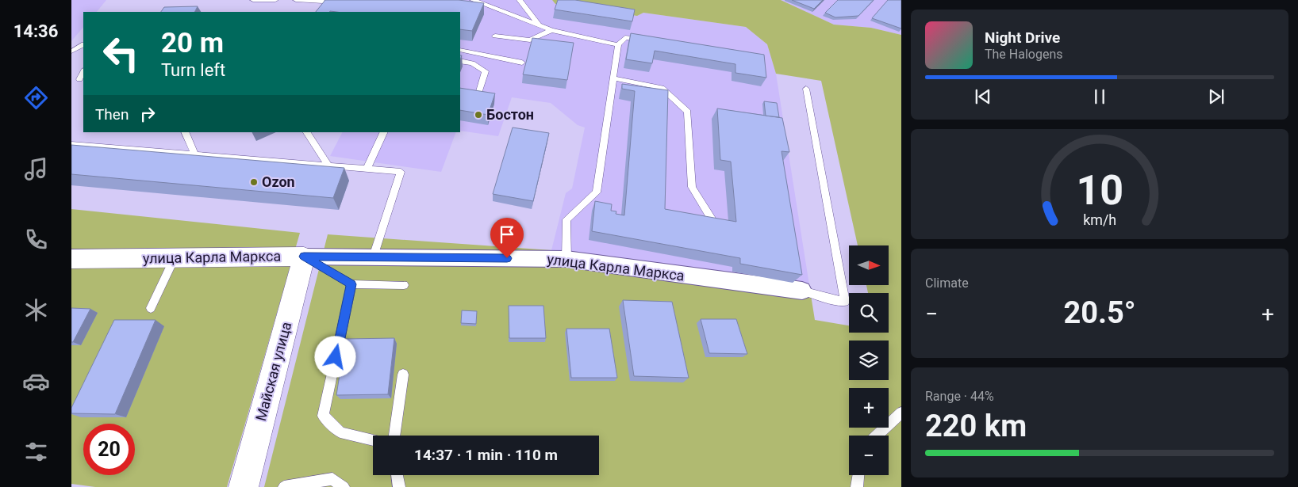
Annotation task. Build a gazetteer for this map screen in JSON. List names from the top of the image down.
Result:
{
  "streets": {
    "street": ["улица Карла Маркса", "Майская улица"]
  },
  "crossings": [
    ["улица Карла Маркса", "Майская улица"]
  ],
  "places": ["Бостон", "Ozon"],
  "north": "right",
  "page": {
    "tabs": "14:36",
    "turn": ["20 m", "Turn left"],
    "song": ["Night Drive", "The Halogens"],
    "then": "Then",
    "map_buttons": ["+", "−"],
    "tile": [
      "Climate",
      ["Range · 44%", "220 km"]
    ],
    "heat": ["−", "20.5°", "+"],
    "limit": "20",
    "trip": "14:37 · 1 min · 110 m",
    "gauge": ["10", "km/h"]
  }
}
